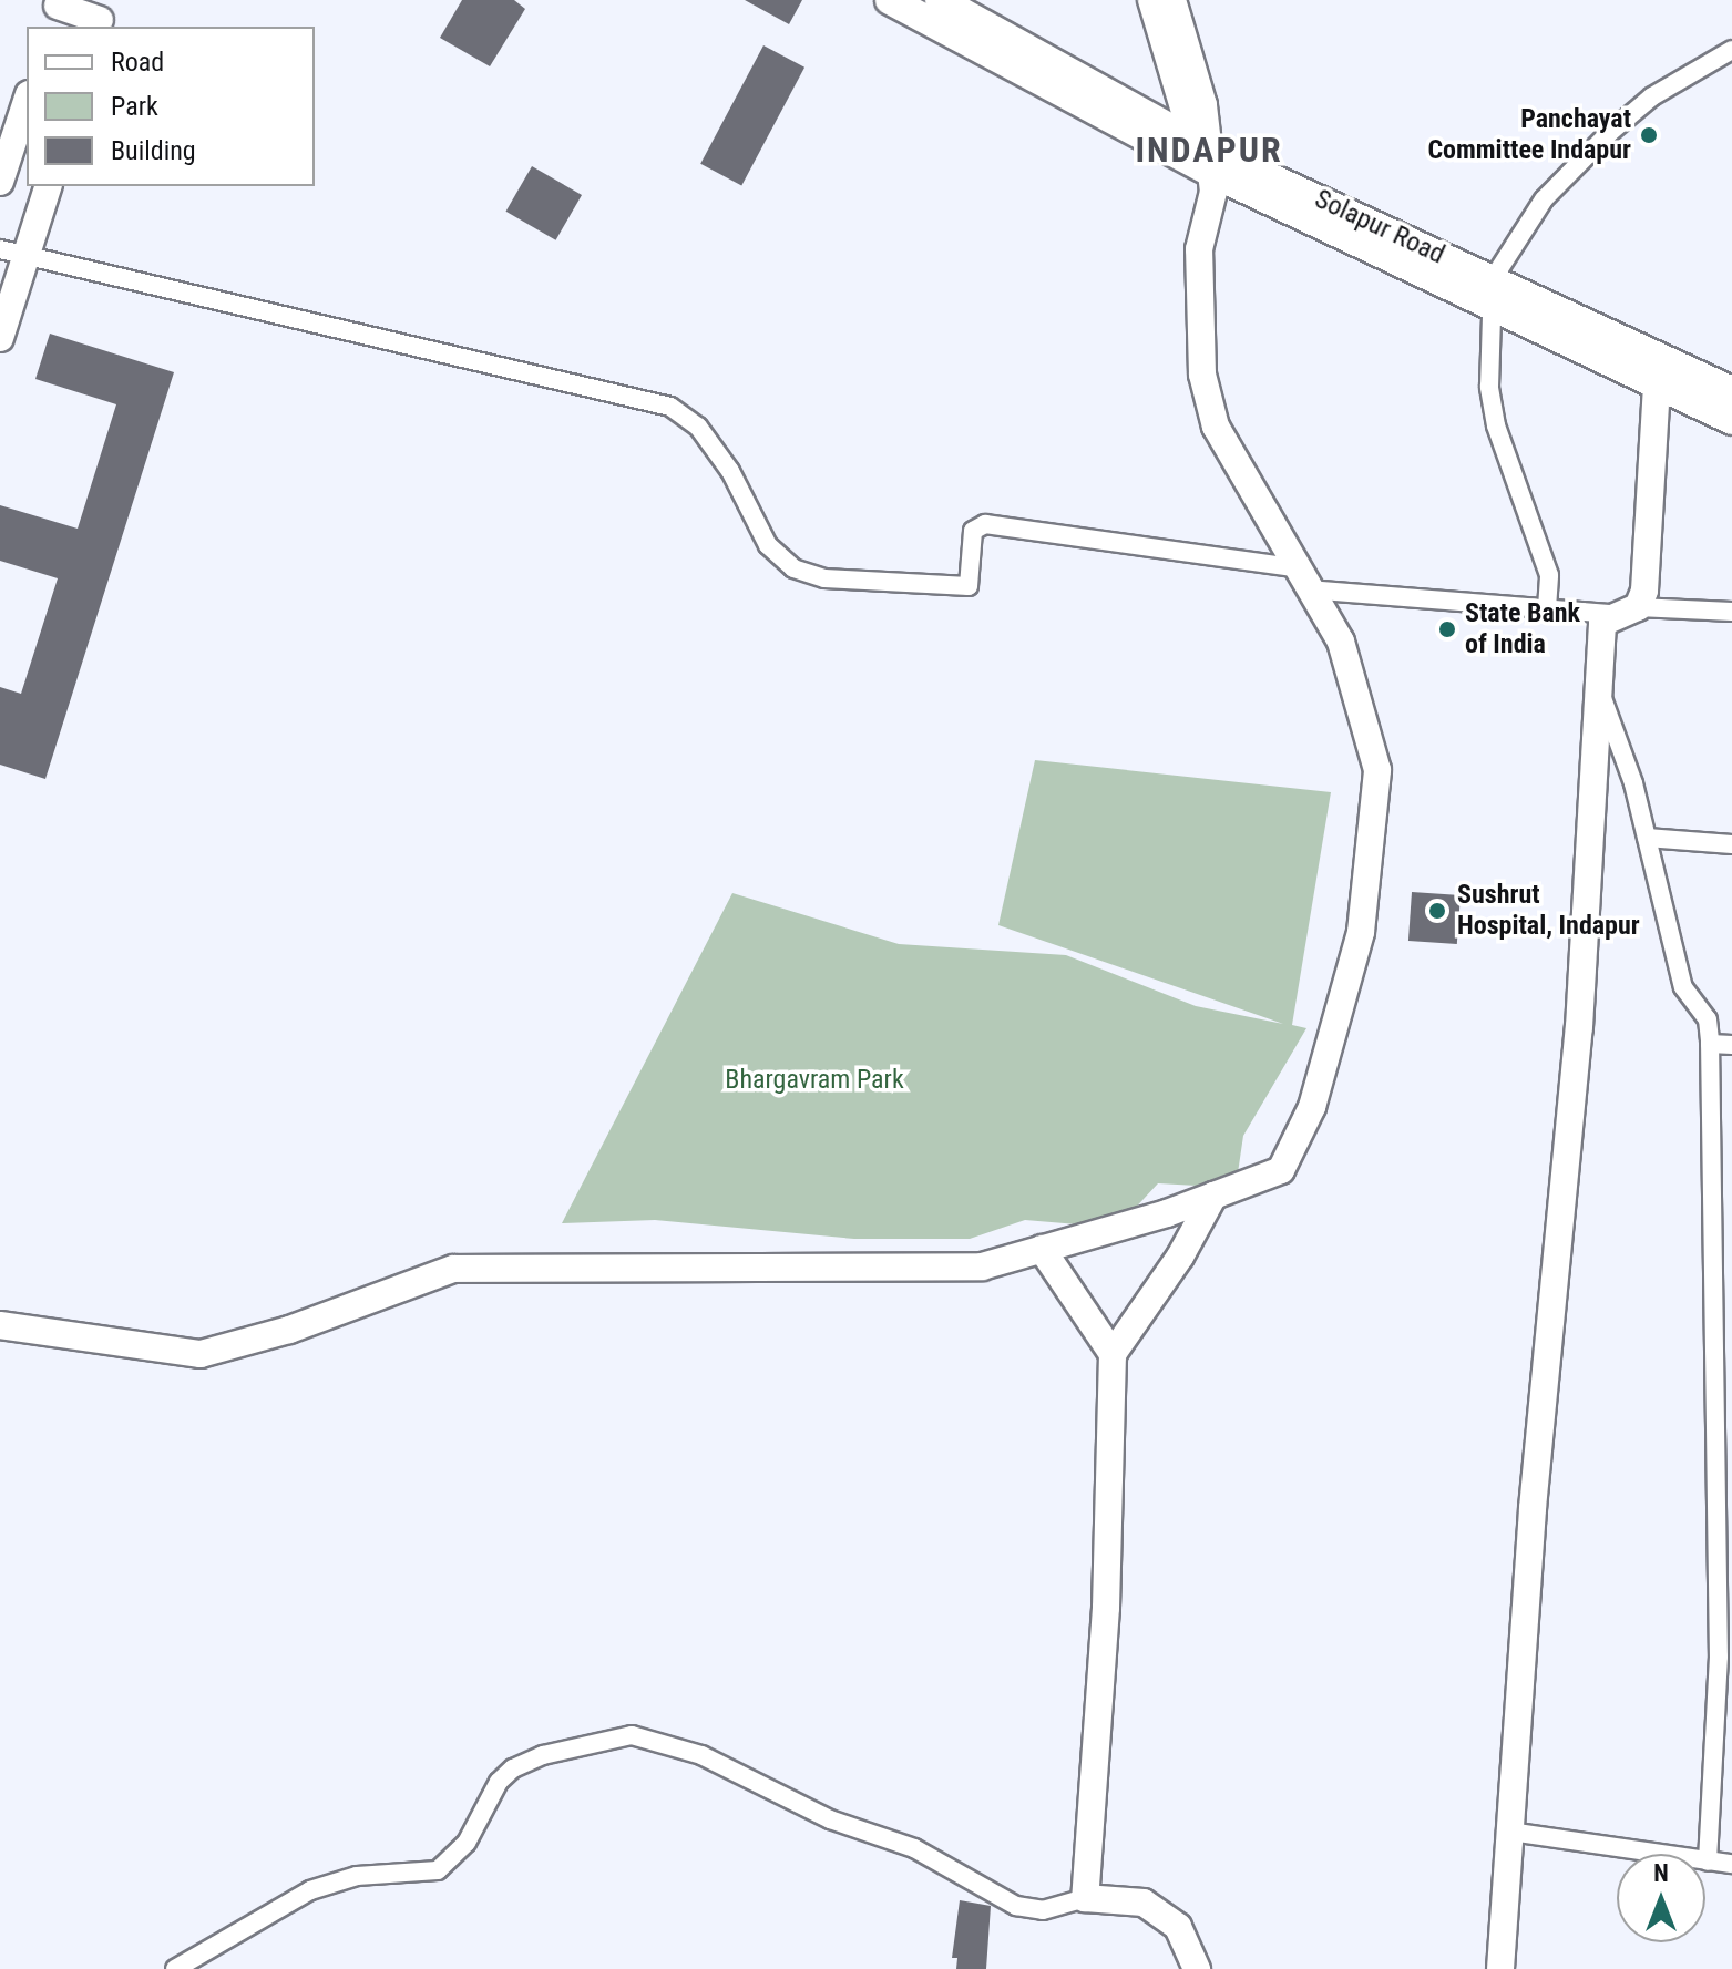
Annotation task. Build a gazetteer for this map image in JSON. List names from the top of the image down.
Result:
{
  "streets": {
    "main road": ["Solapur Road"]
  },
  "districts": ["INDAPUR"],
  "parks": ["Bhargavram Park"],
  "places": ["Panchayat Committee Indapur", "State Bank of India", "Sushrut Hospital, Indapur"],
  "legend": ["Road", "Park", "Building"],
  "north": "top"
}
